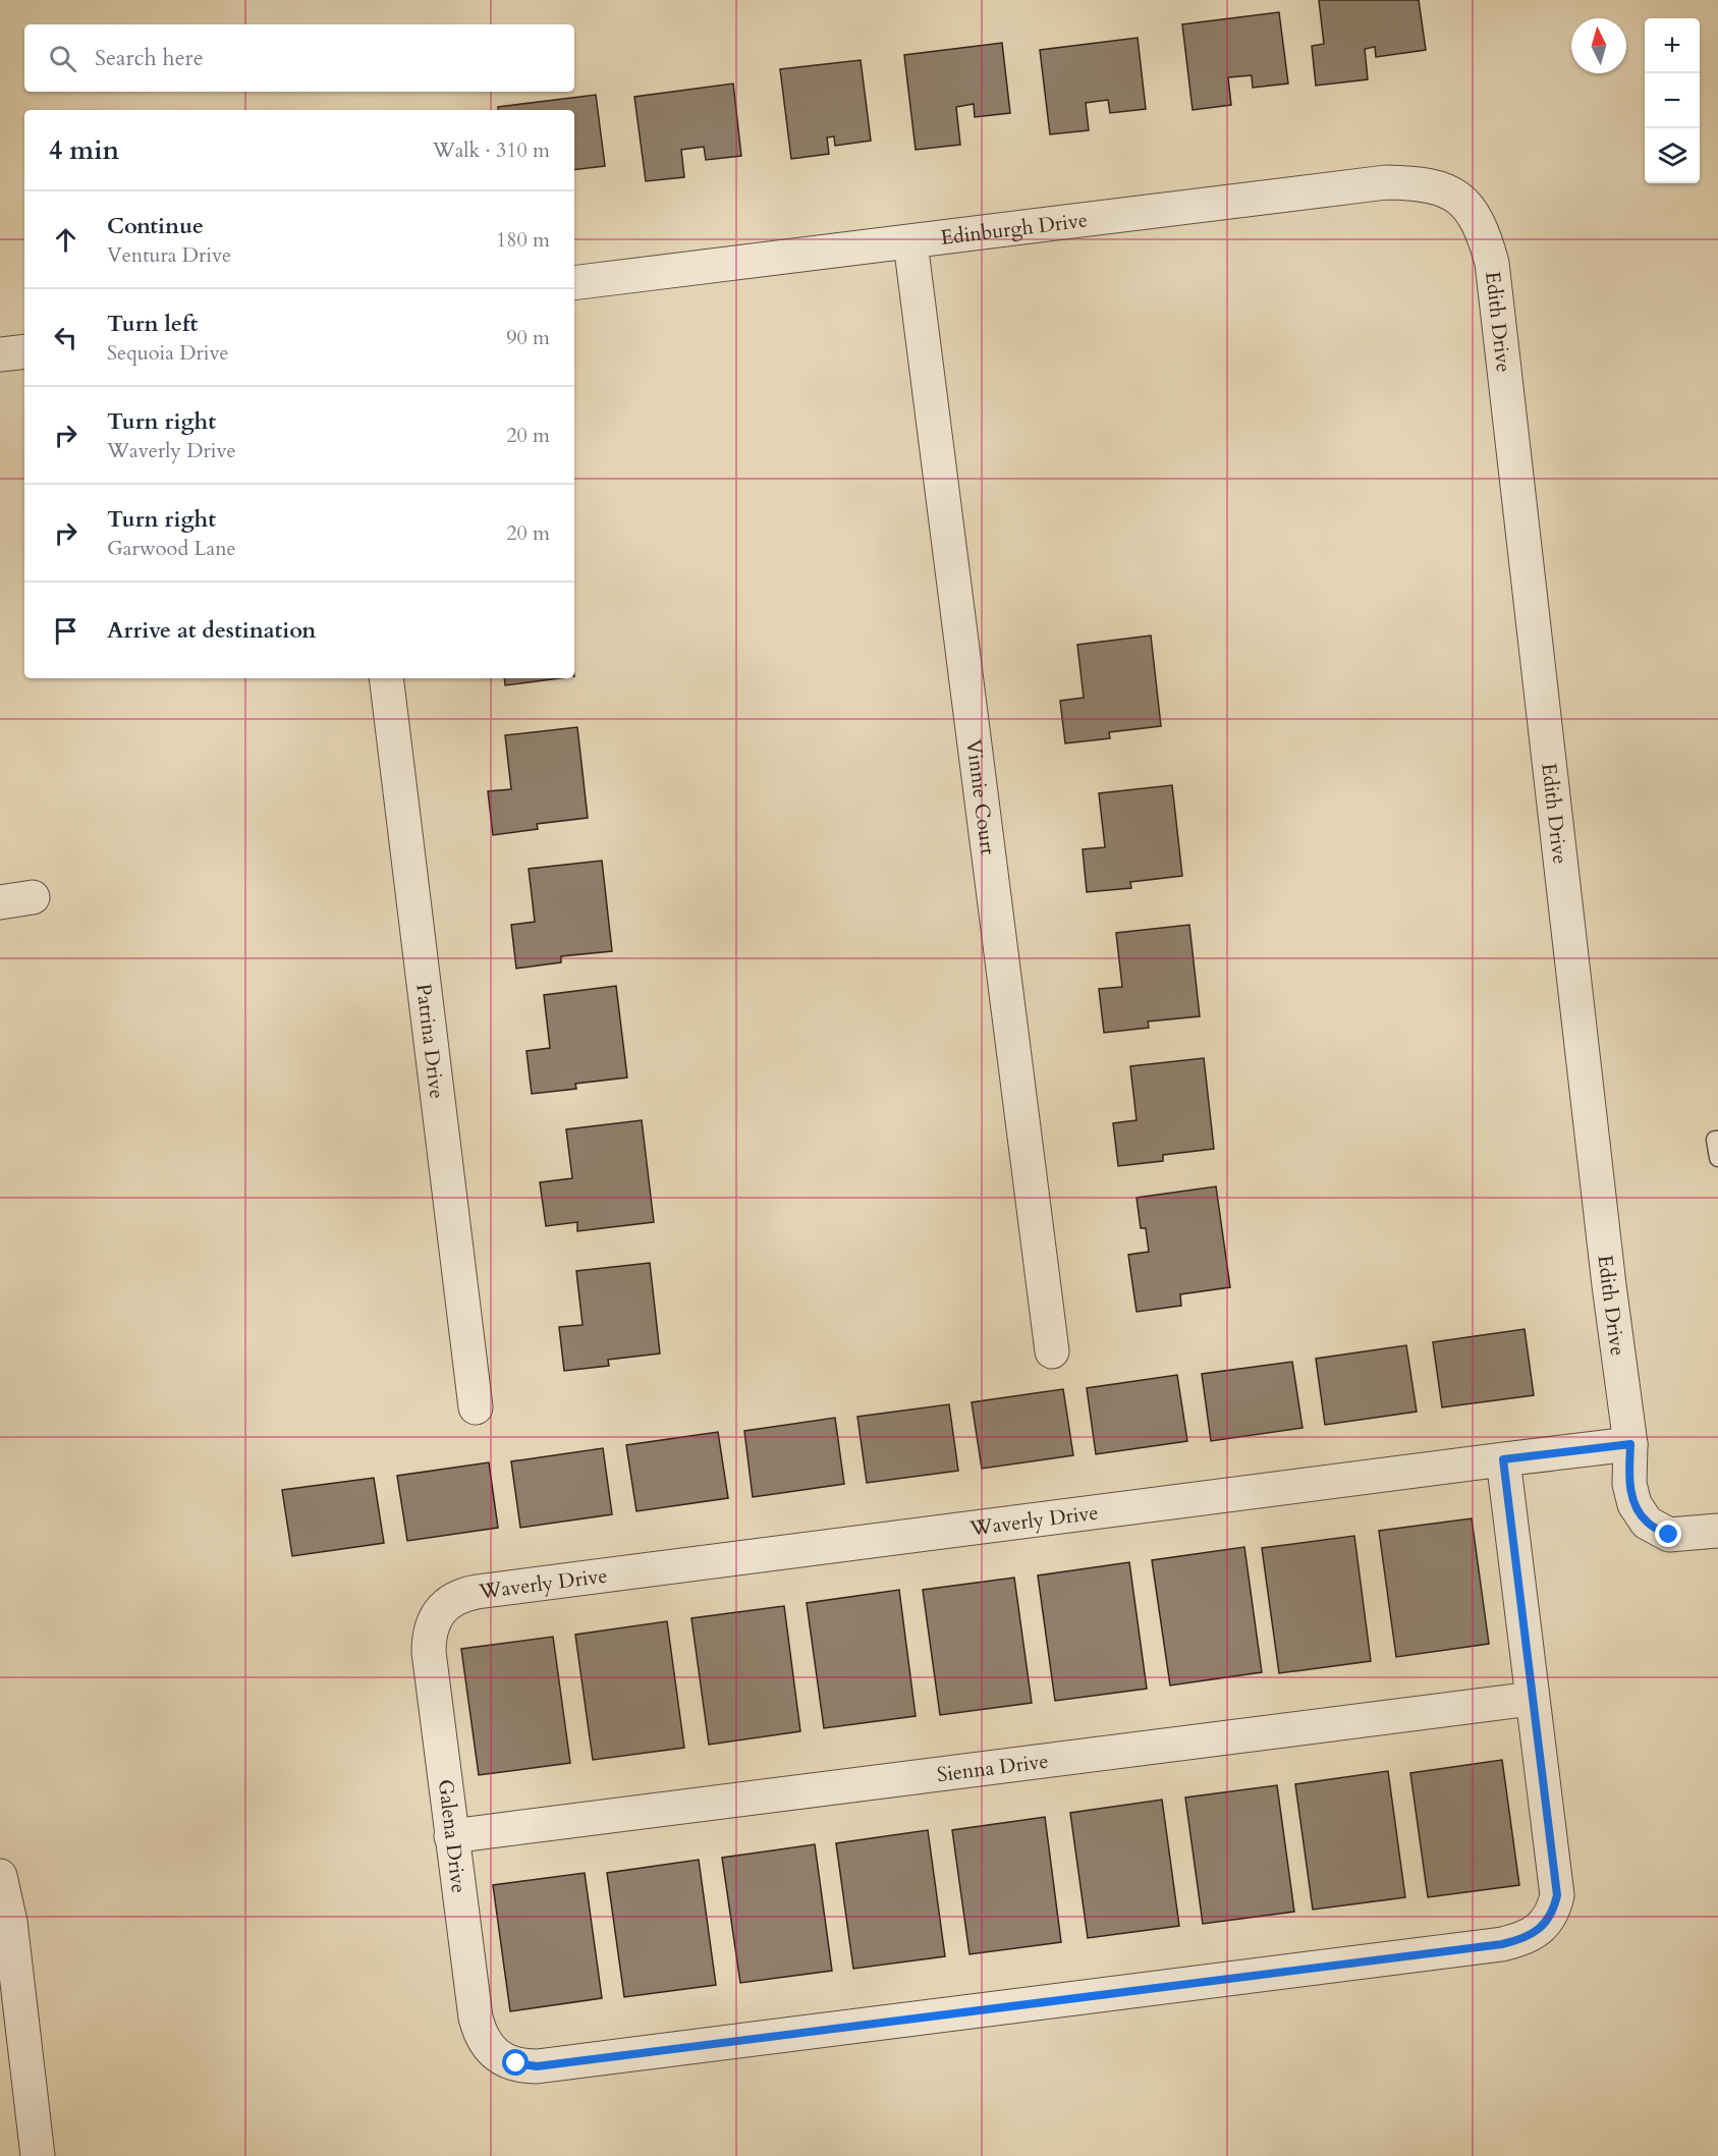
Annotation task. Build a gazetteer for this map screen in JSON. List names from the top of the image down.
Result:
{
  "streets": {
    "street": [
      "Edinburgh Drive",
      "Edith Drive",
      "Vinnie Court",
      "Patrina Drive",
      "Waverly Drive",
      "Sienna Drive",
      "Galena Drive"
    ]
  },
  "crossings": [
    ["Edinburgh Drive", "Edith Drive"],
    ["Edinburgh Drive", "Vinnie Court"],
    ["Edith Drive", "Waverly Drive"],
    ["Waverly Drive", "Galena Drive"],
    ["Sienna Drive", "Galena Drive"]
  ],
  "north": "top",
  "page": {
    "map_buttons": ["+", "−"],
    "search": "Search here",
    "heading": ["4 min", "Walk · 310 m"],
    "list": [
      ["Continue", "Ventura Drive", "180 m"],
      ["Turn left", "Sequoia Drive", "90 m"],
      ["Turn right", "Waverly Drive", "20 m"],
      ["Turn right", "Garwood Lane", "20 m"],
      "Arrive at destination"
    ]
  }
}
